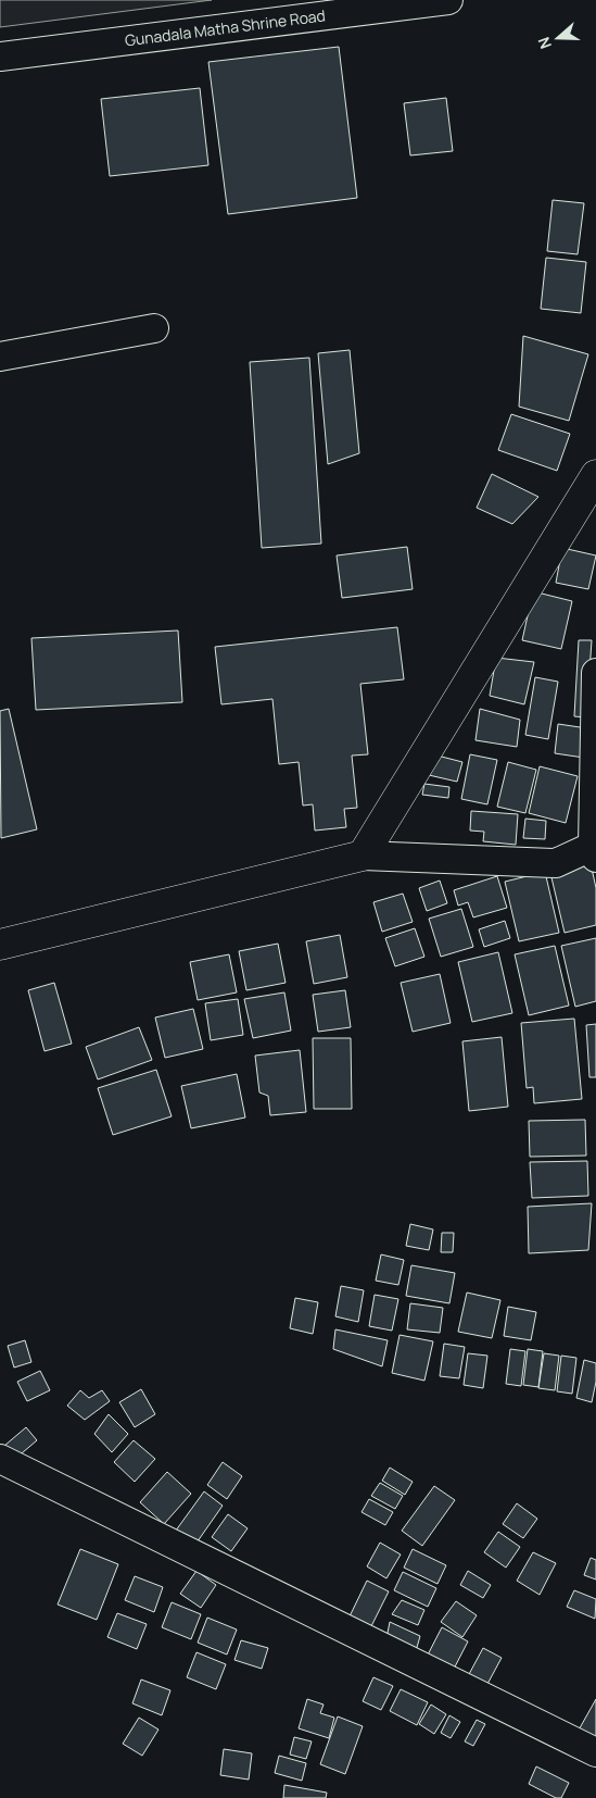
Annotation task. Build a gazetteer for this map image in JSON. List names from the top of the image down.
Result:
{
  "streets": {
    "street": ["Gunadala Matha Shrine Road"]
  },
  "north": "left"
}
